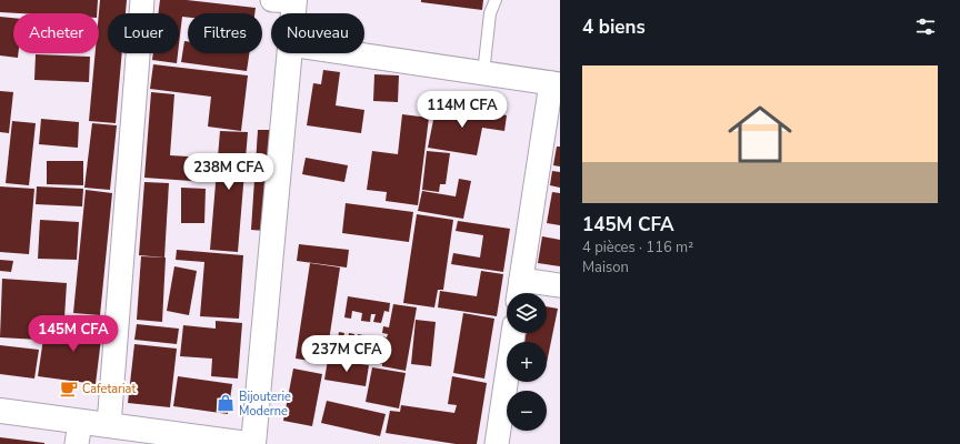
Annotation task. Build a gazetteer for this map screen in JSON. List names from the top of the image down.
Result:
{
  "places": {
    "cafe": ["Cafetariat"],
    "shop": ["Bijouterie Moderne"]
  },
  "page": {
    "heading": "4 biens",
    "chip": [
      "Acheter",
      "Louer",
      "Filtres",
      "Nouveau"
    ],
    "list": [
      {
        "name": "145M CFA",
        "note": "4 pièces · 116 m² · Maison"
      }
    ],
    "price": [
      "114M CFA",
      "238M CFA",
      "145M CFA",
      "237M CFA"
    ],
    "map_buttons": ["+", "−"]
  }
}
